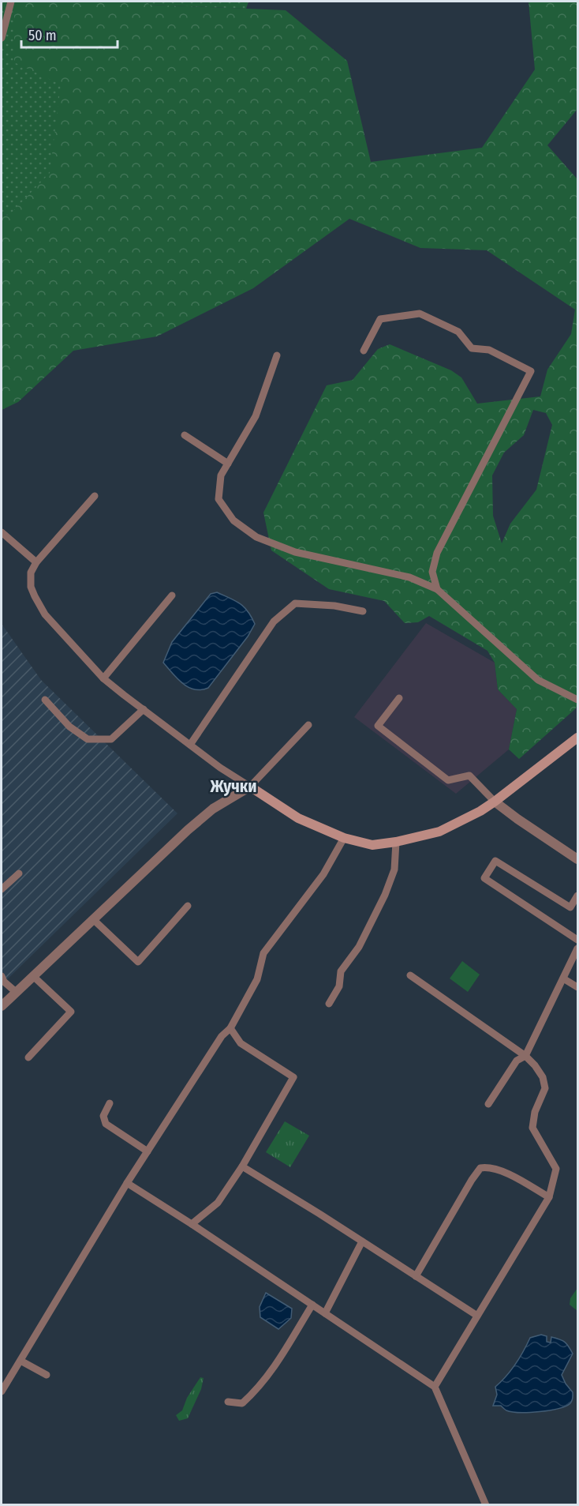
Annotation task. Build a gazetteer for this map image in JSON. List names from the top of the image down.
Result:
{
  "districts": ["Жучки"],
  "scale_bar": "50 m"
}
